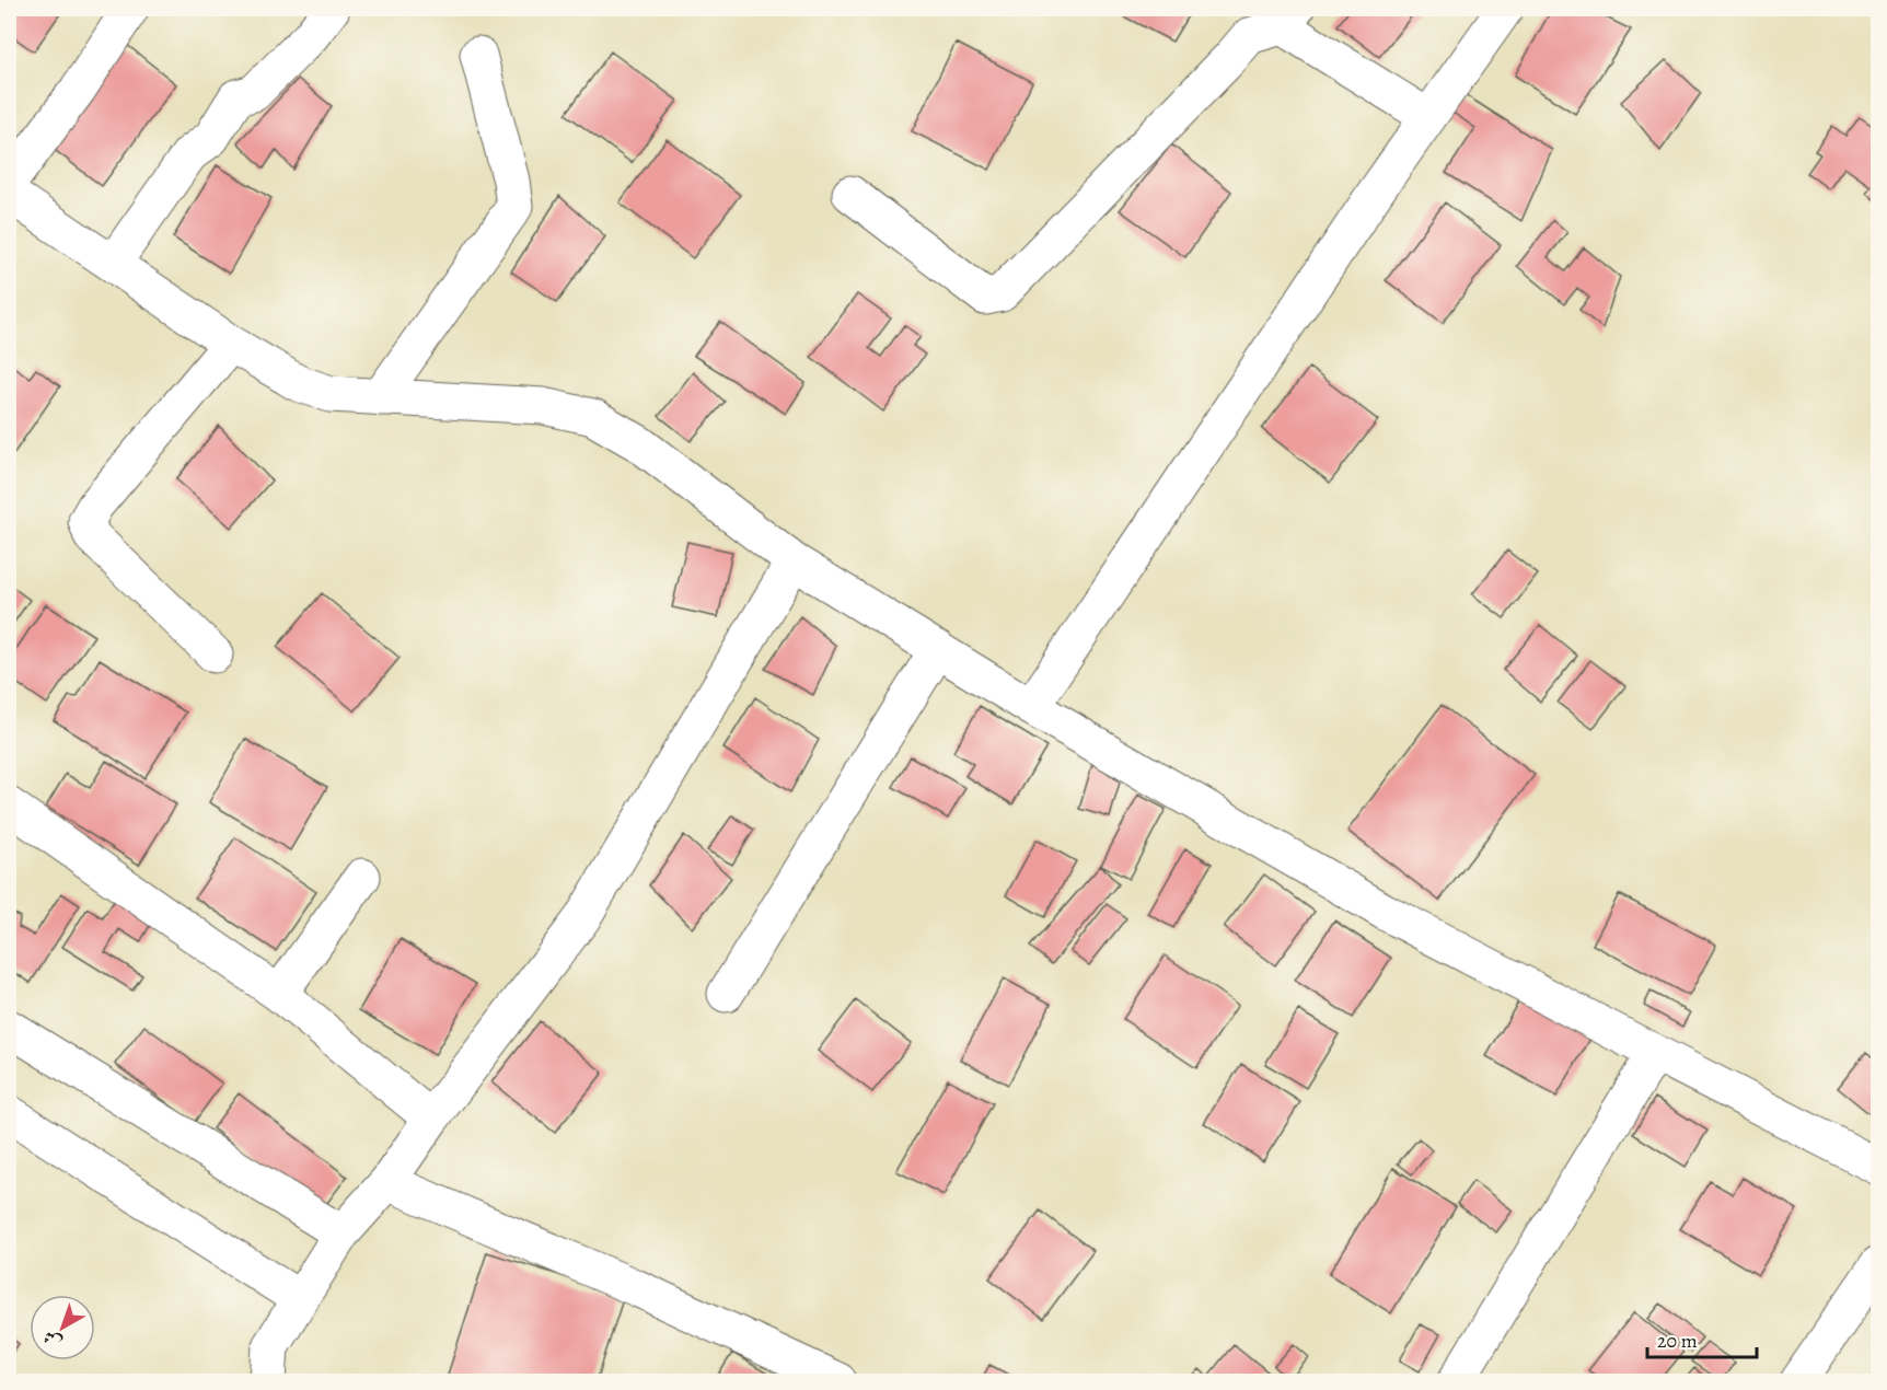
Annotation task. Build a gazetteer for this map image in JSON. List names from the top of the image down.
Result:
{
  "scale_bar": "20 m",
  "north": "bottom left"
}
